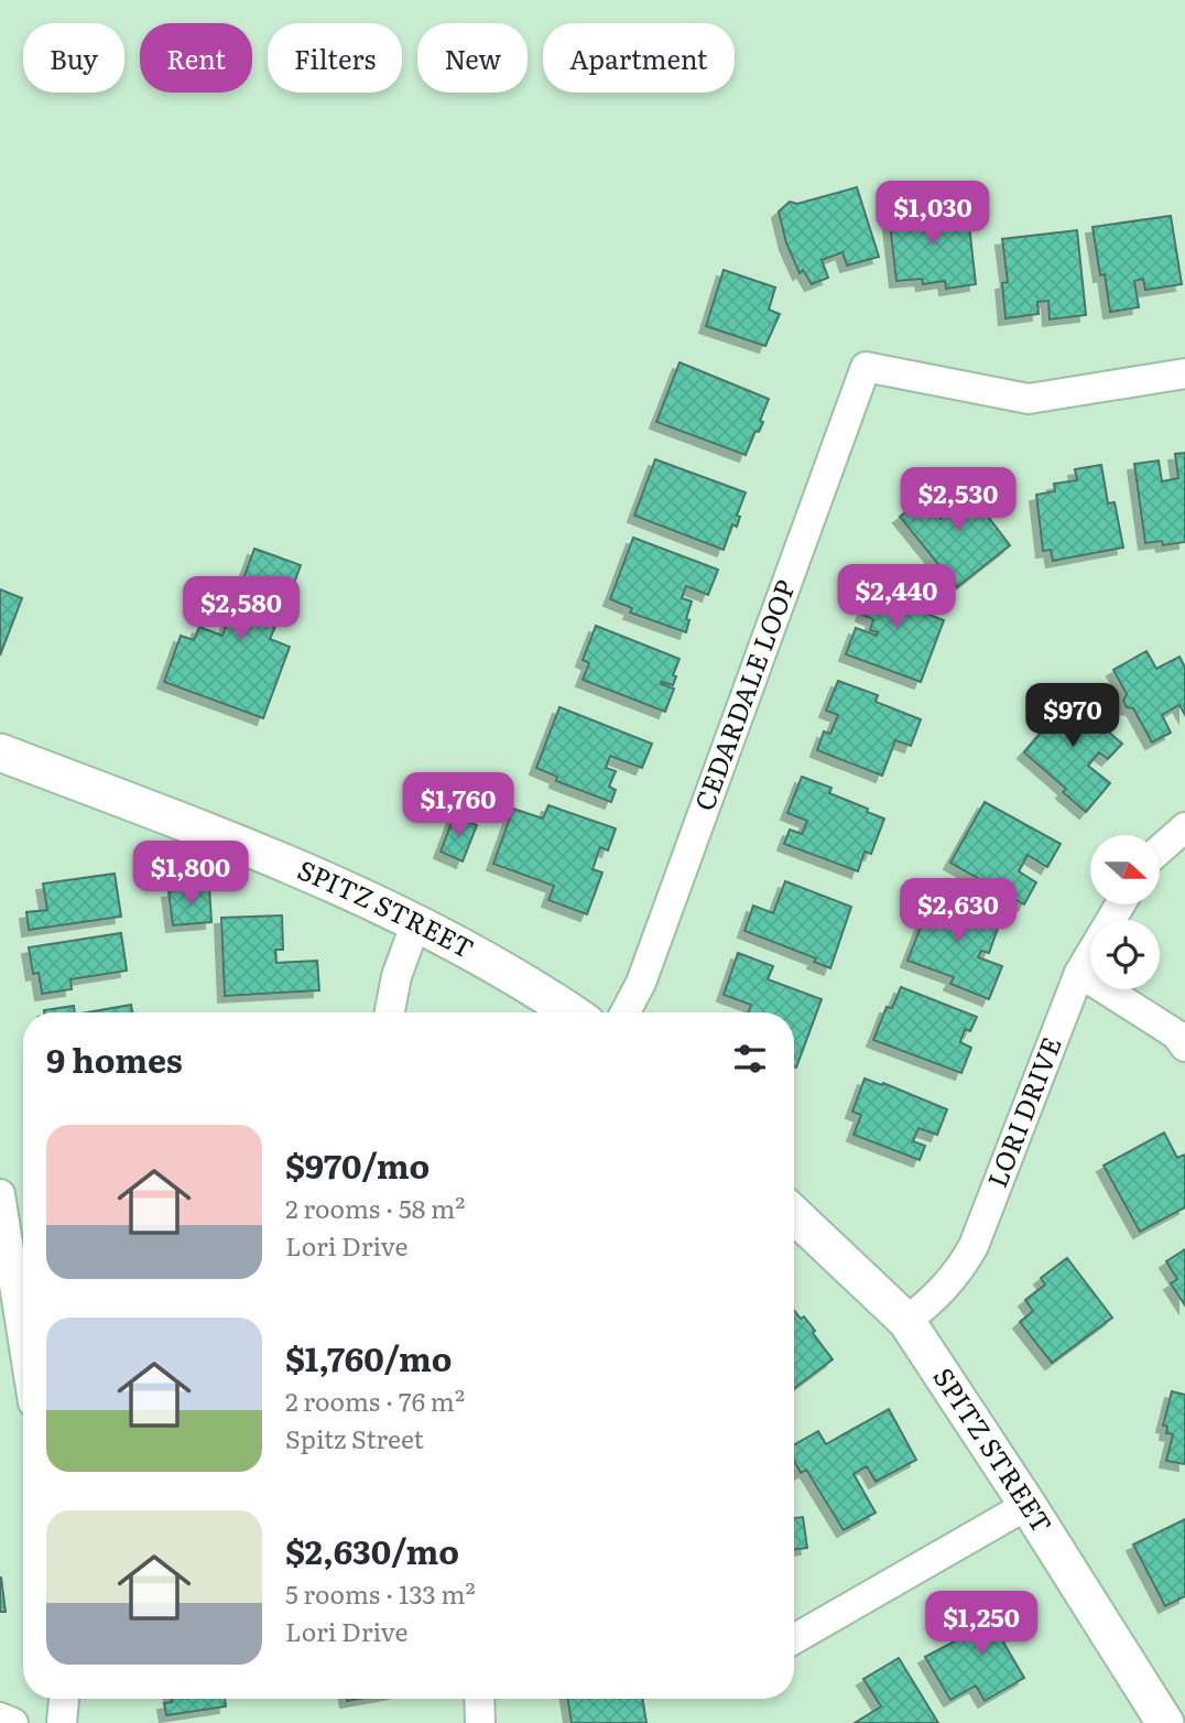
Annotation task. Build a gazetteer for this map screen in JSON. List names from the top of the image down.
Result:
{
  "streets": {
    "street": ["CEDARDALE LOOP", "SPITZ STREET", "LORI DRIVE"]
  },
  "crossings": [
    ["SPITZ STREET", "LORI DRIVE"]
  ],
  "north": "right",
  "page": {
    "chip": [
      "Buy",
      "Rent",
      "Filters",
      "New",
      "Apartment"
    ],
    "price": [
      "$1,030",
      "$2,530",
      "$2,440",
      "$2,580",
      "$970",
      "$1,760",
      "$1,800",
      "$2,630",
      "$1,250"
    ],
    "heading": "9 homes",
    "list": [
      {
        "name": "$970/mo",
        "note": "2 rooms · 58 m² · Lori Drive"
      },
      {
        "name": "$1,760/mo",
        "note": "2 rooms · 76 m² · Spitz Street"
      },
      {
        "name": "$2,630/mo",
        "note": "5 rooms · 133 m² · Lori Drive"
      }
    ]
  }
}
